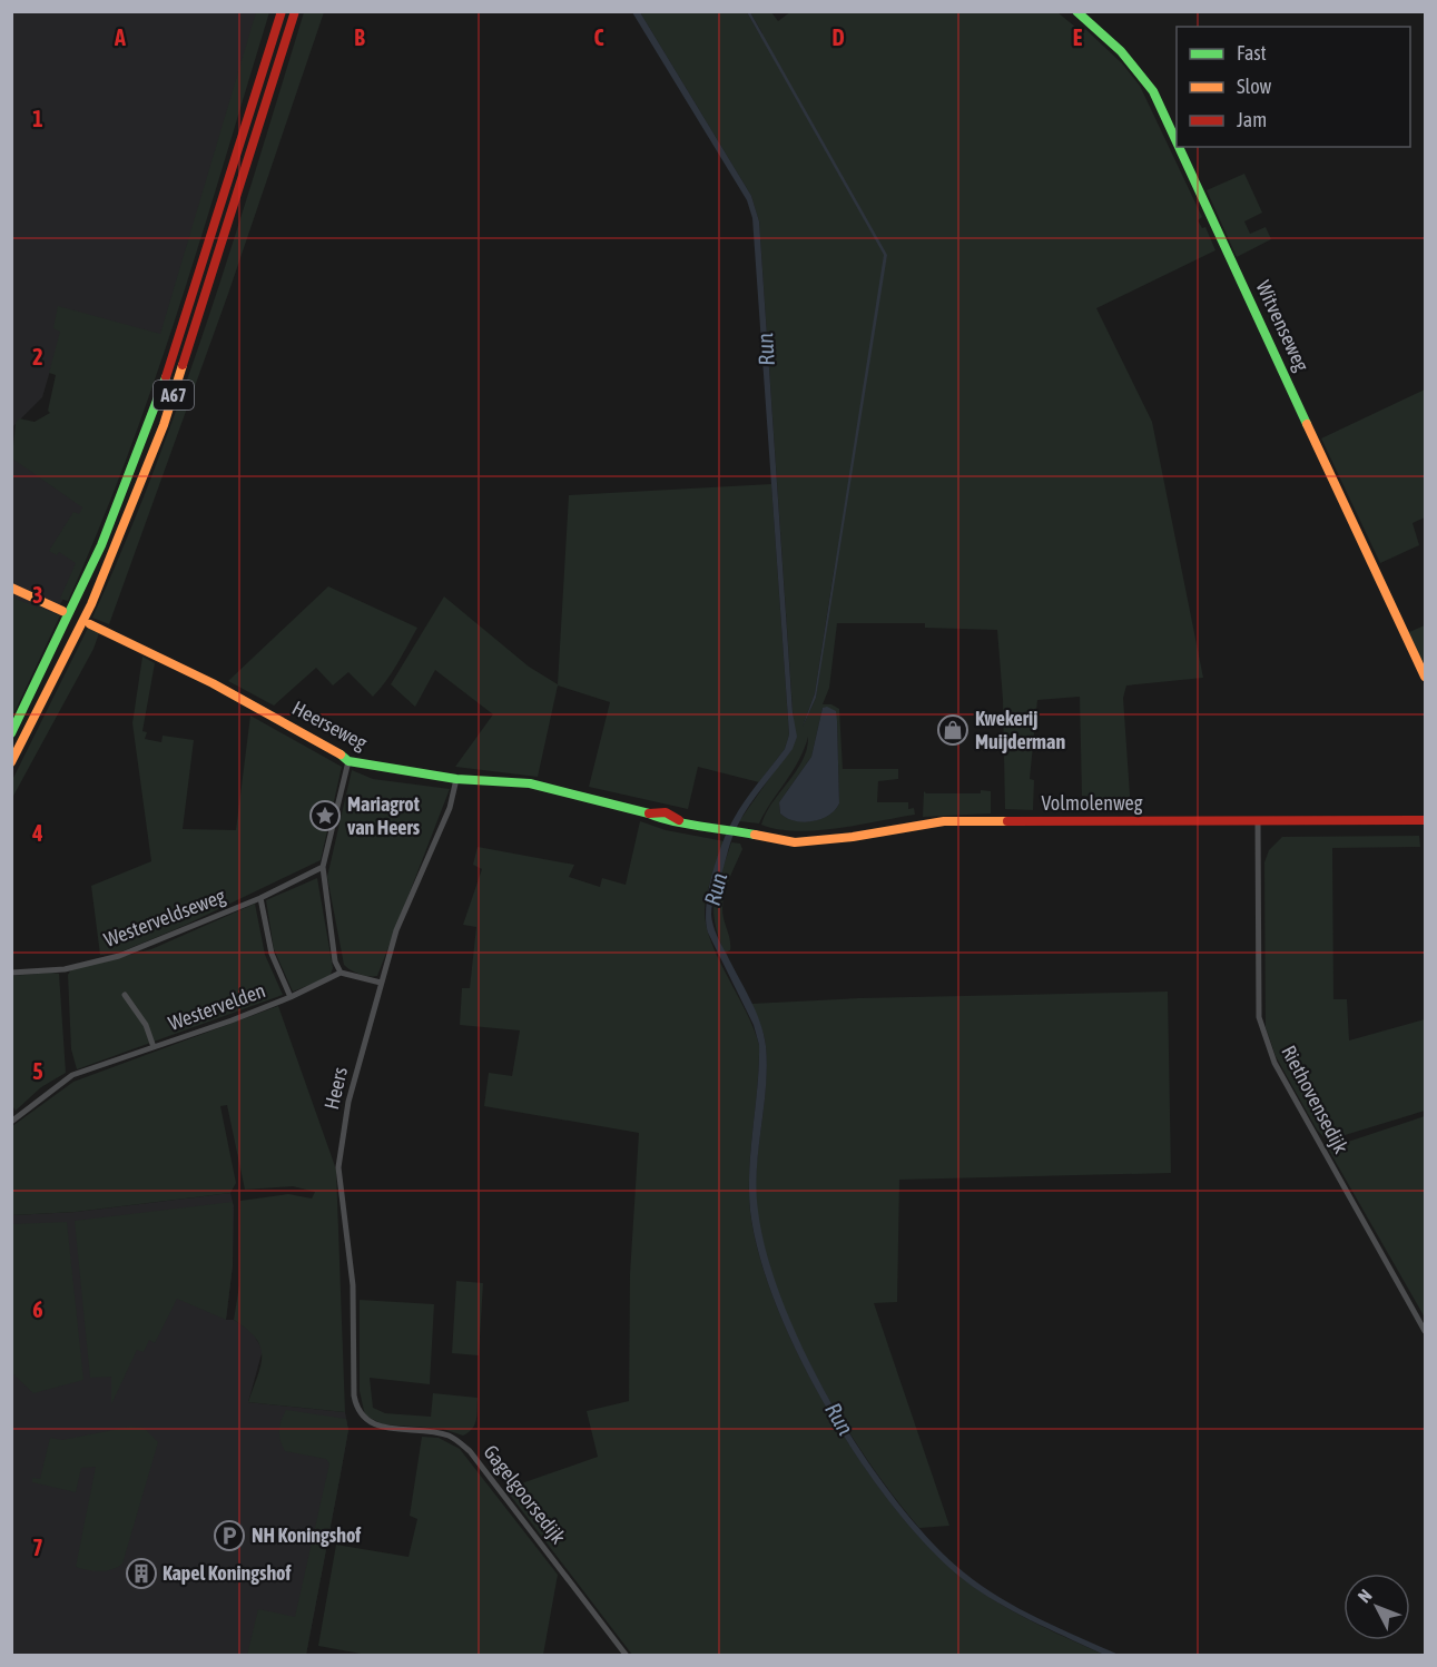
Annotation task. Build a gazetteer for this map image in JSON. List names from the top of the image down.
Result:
{
  "streets": {
    "main road": [
      "Witvenseweg",
      "A67",
      "Heerseweg",
      "Volmolenweg"
    ],
    "street": [
      "Westerveldseweg",
      "Westervelden",
      "Heers",
      "Riethovensedijk",
      "Gagelgoorsedijk"
    ]
  },
  "crossings": [
    ["Heerseweg", "Volmolenweg"],
    ["Heerseweg", "Heers"],
    ["Volmolenweg", "Riethovensedijk"],
    ["Westerveldseweg", "Westervelden"],
    ["Heers", "Gagelgoorsedijk"]
  ],
  "water": ["Run"],
  "places": {
    "shop": ["Kwekerij Muijderman"],
    "place": ["Mariagrot van Heers"],
    "parking": ["NH Koningshof"],
    "building": ["Kapel Koningshof"]
  },
  "legend": ["Fast", "Slow", "Jam"],
  "north": "top left",
  "grid": {
    "columns": [
      "A",
      "B",
      "C",
      "D",
      "E"
    ],
    "rows": [
      "1",
      "2",
      "3",
      "4",
      "5",
      "6",
      "7"
    ]
  }
}
